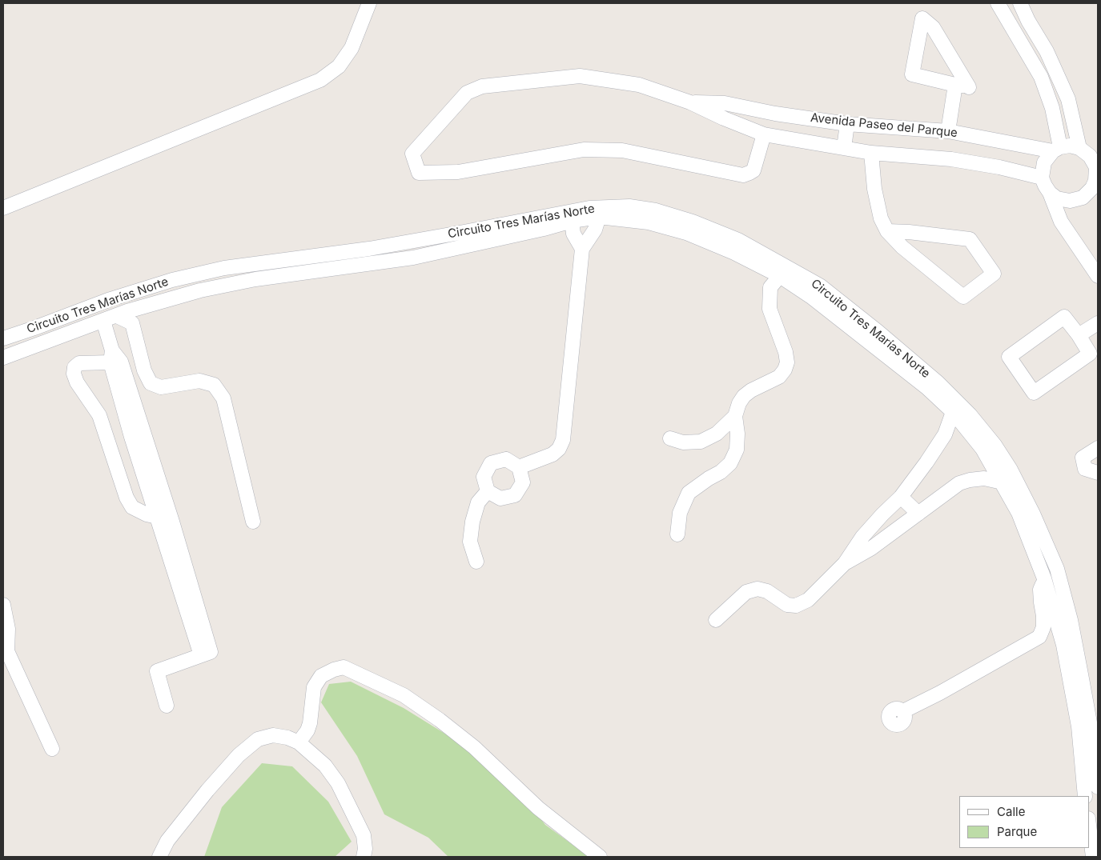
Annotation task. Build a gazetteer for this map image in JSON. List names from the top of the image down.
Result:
{
  "streets": {
    "street": ["Avenida Paseo del Parque", "Circuito Tres Marías Norte"]
  },
  "legend": ["Calle", "Parque"]
}
